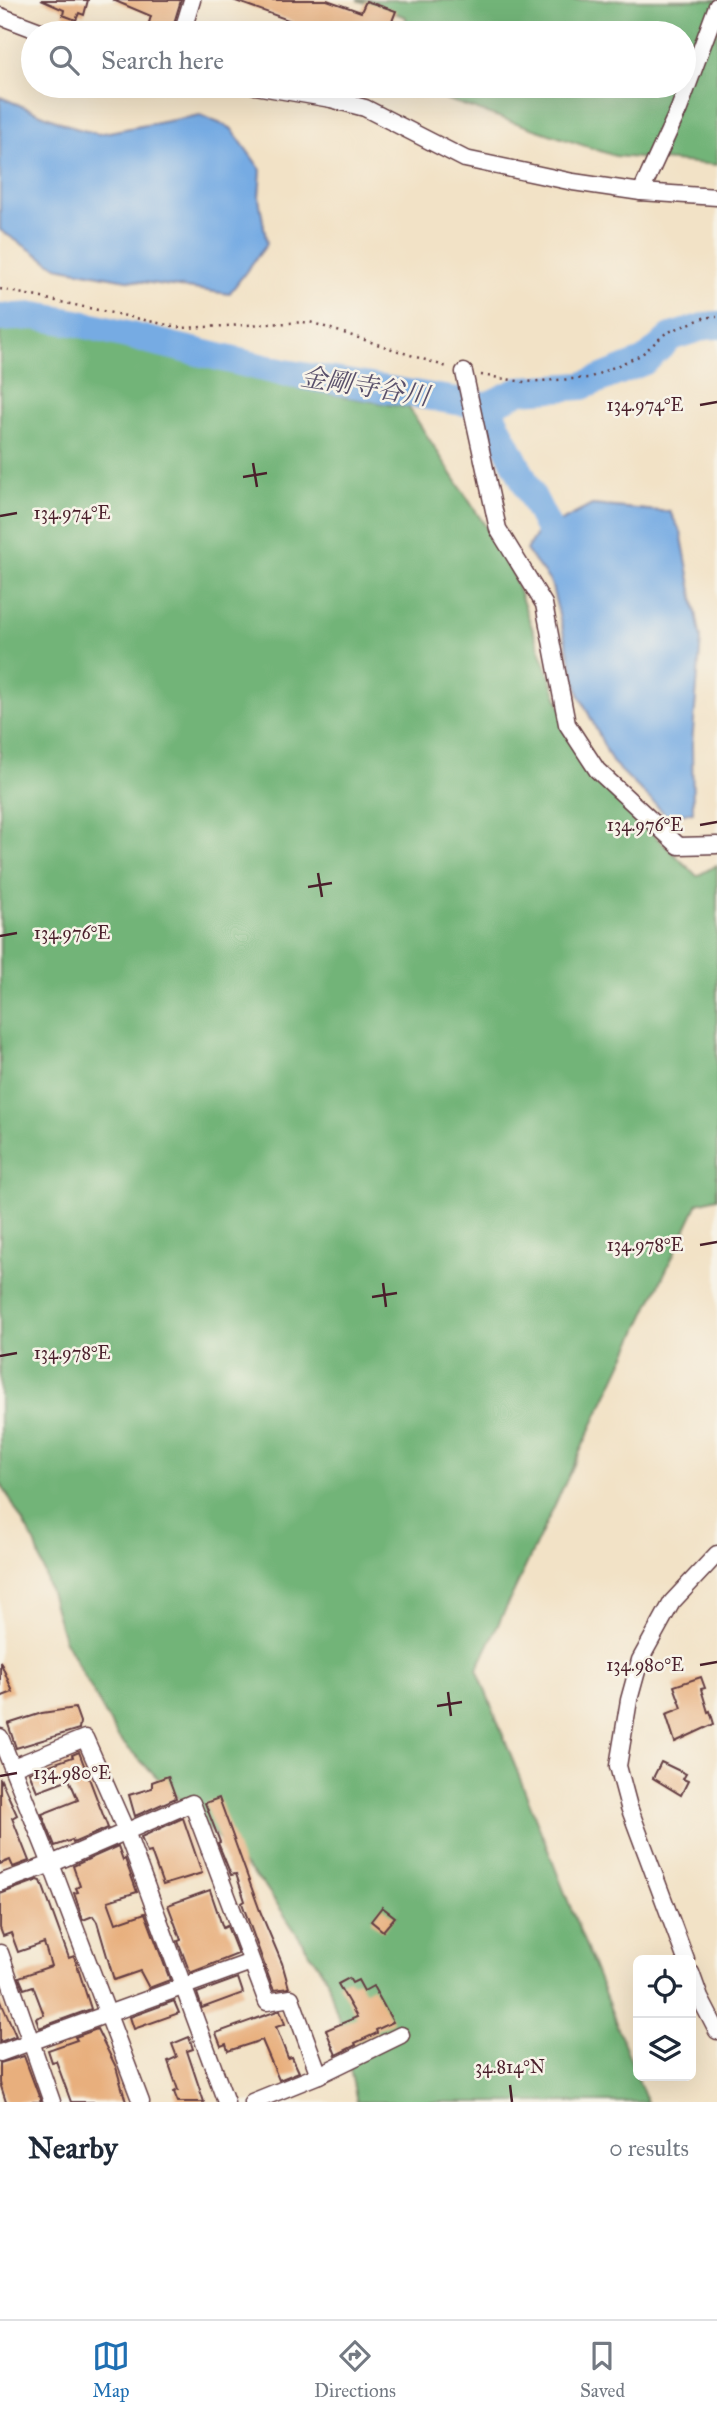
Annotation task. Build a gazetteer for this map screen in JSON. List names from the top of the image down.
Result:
{
  "water": ["金剛寺谷川"],
  "page": {
    "search": "Search here",
    "heading": ["Nearby", "0 results"],
    "nav": ["Map", "Directions", "Saved"]
  },
  "coordinates": [
    "134.974°E",
    "134.976°E",
    "134.978°E",
    "134.980°E",
    "34.814°N"
  ]
}
